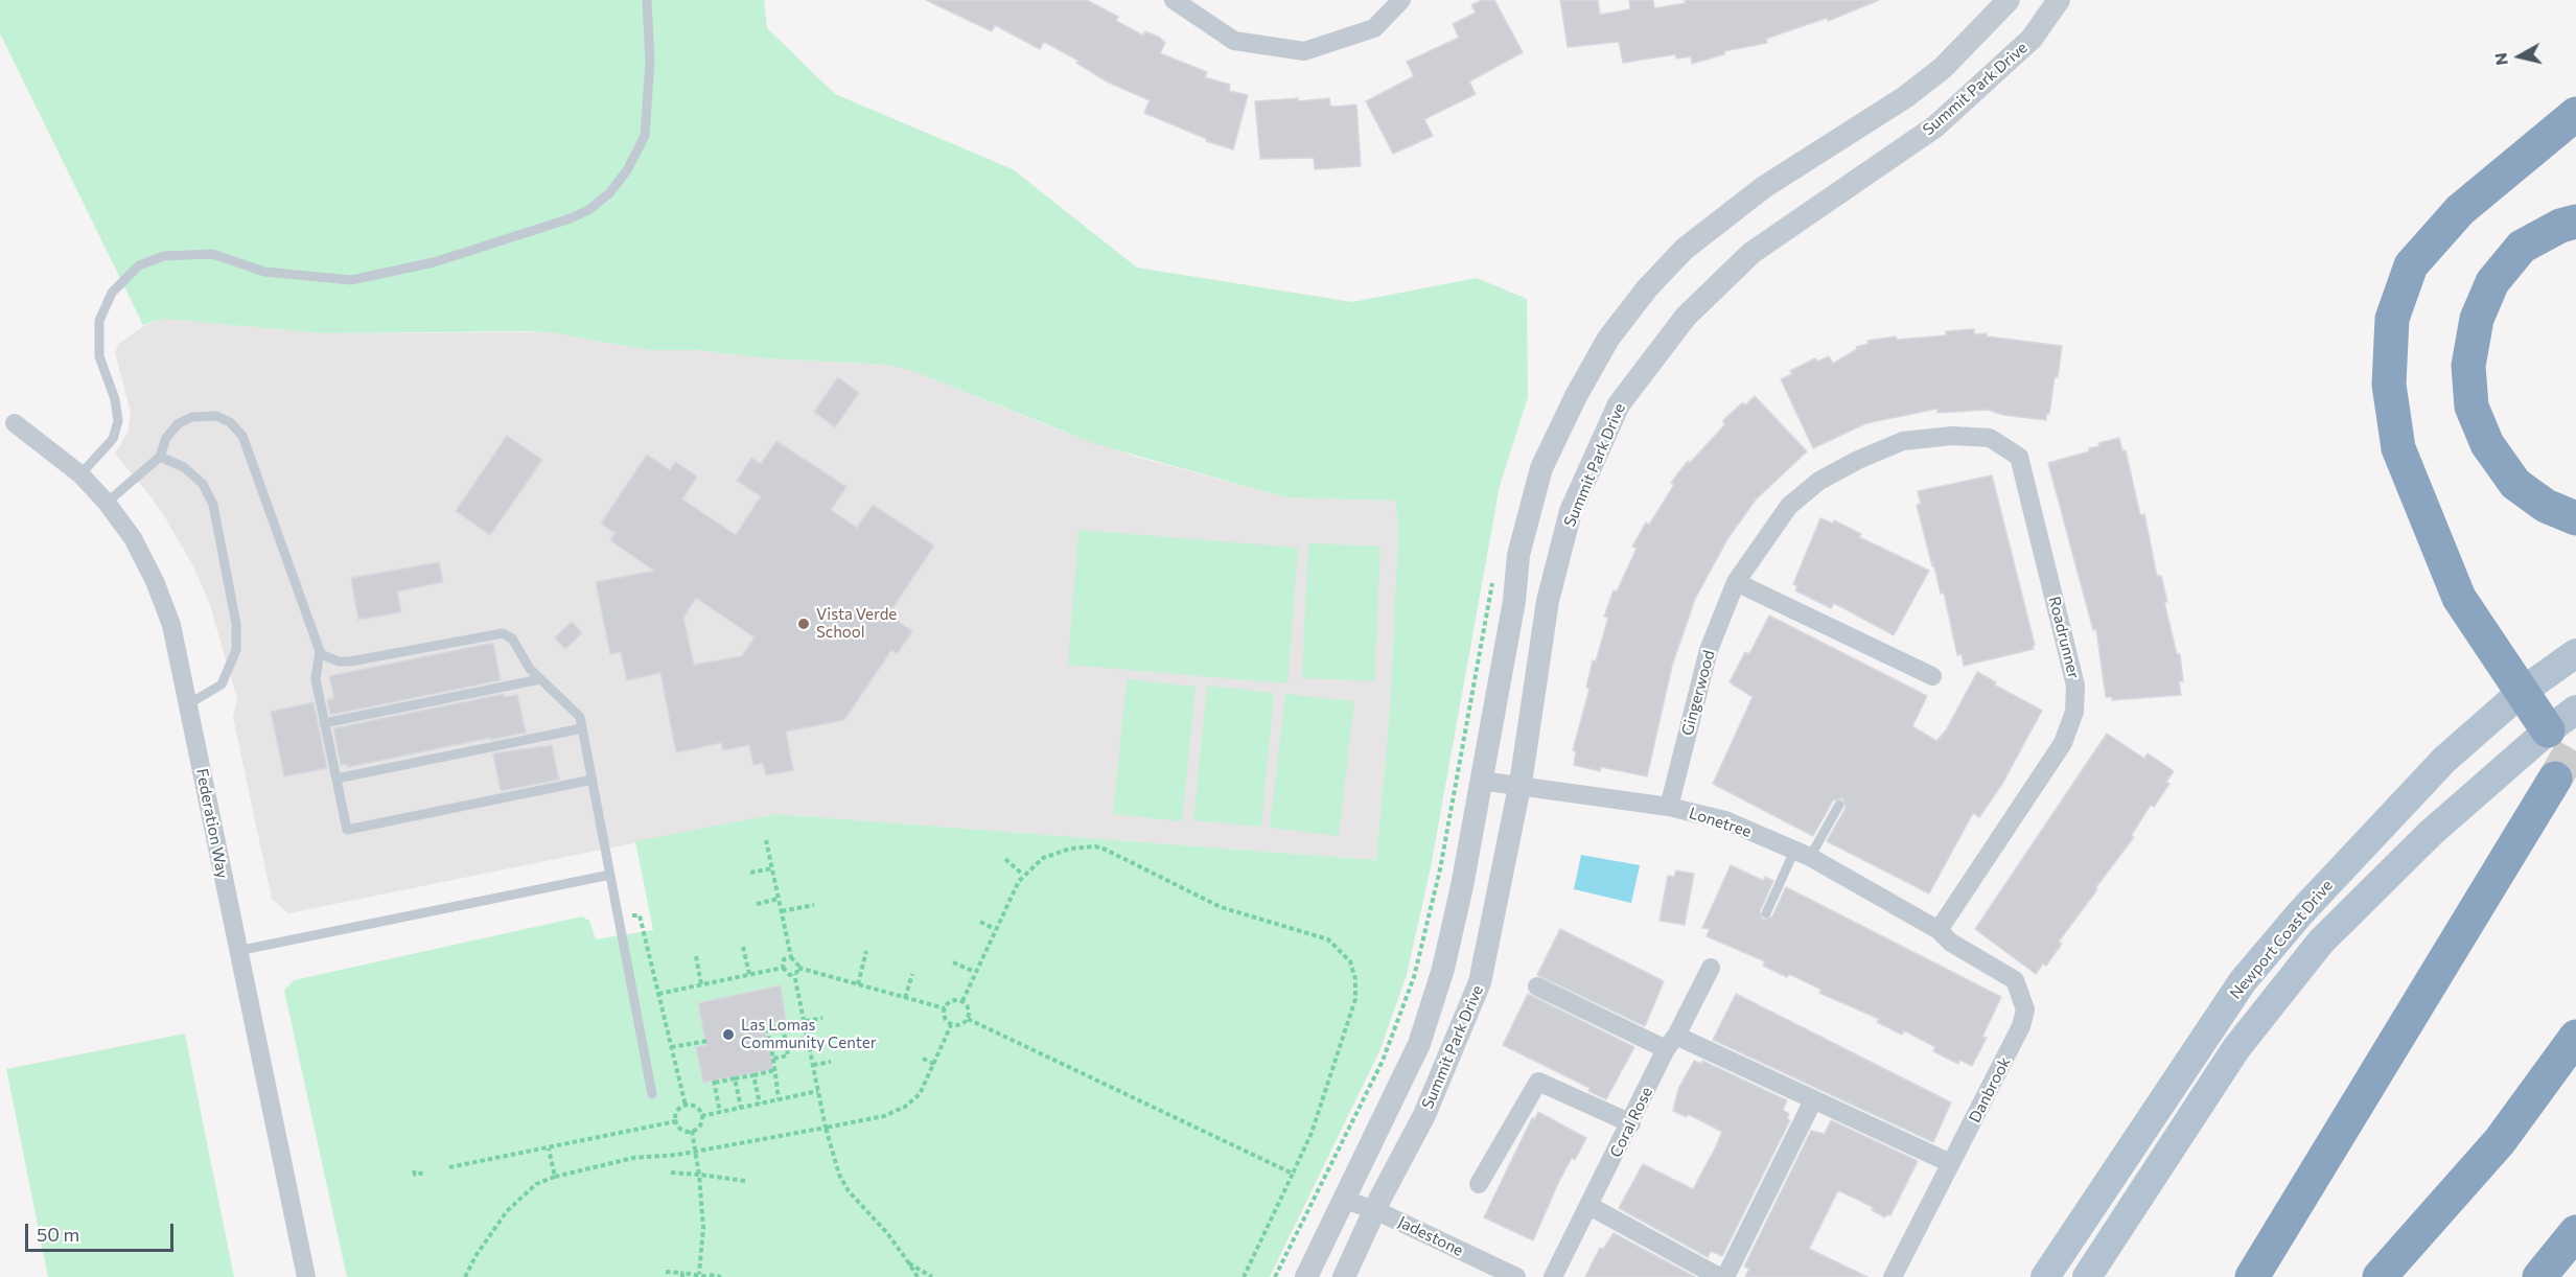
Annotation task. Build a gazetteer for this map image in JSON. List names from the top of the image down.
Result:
{
  "streets": {
    "main road": ["Newport Coast Drive"],
    "street": [
      "Summit Park Drive",
      "Roadrunner",
      "Gingerwood",
      "Lonetree",
      "Federation Way",
      "Danbrook",
      "Coral Rose",
      "Jadestone"
    ]
  },
  "crossings": [
    ["Summit Park Drive", "Lonetree"],
    ["Summit Park Drive", "Jadestone"],
    ["Roadrunner", "Gingerwood"],
    ["Roadrunner", "Lonetree"],
    ["Roadrunner", "Danbrook"],
    ["Gingerwood", "Lonetree"],
    ["Lonetree", "Danbrook"]
  ],
  "places": ["Vista Verde School", "Las Lomas Community Center"],
  "scale_bar": "50 m",
  "north": "left"
}
